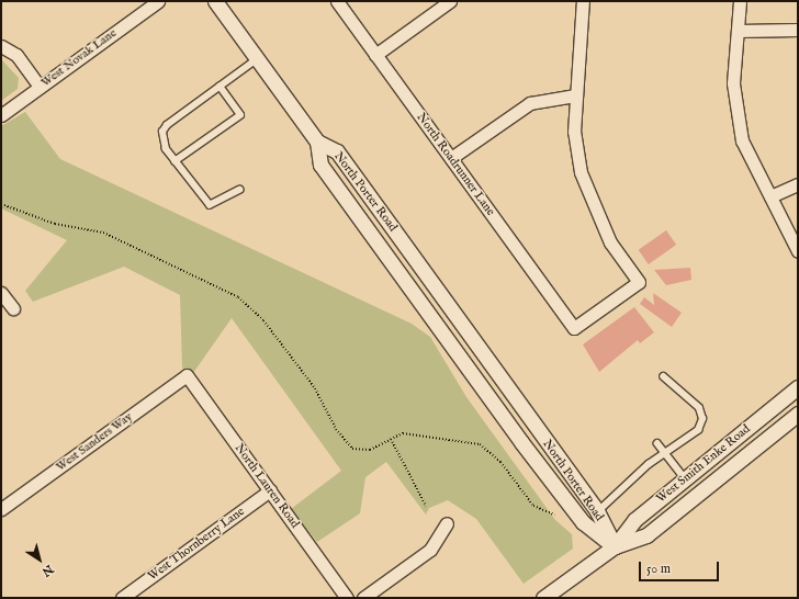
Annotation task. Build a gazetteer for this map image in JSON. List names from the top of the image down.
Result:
{
  "streets": {
    "street": [
      "West Novak Lane",
      "North Roadrunner Lane",
      "North Porter Road",
      "West Sanders Way",
      "West Smith Enke Road",
      "North Lauren Road",
      "West Thornberry Lane"
    ]
  },
  "crossings": [
    ["North Porter Road", "West Smith Enke Road"],
    ["West Sanders Way", "North Lauren Road"],
    ["North Lauren Road", "West Thornberry Lane"]
  ],
  "scale_bar": "50 m",
  "north": "bottom right"
}
